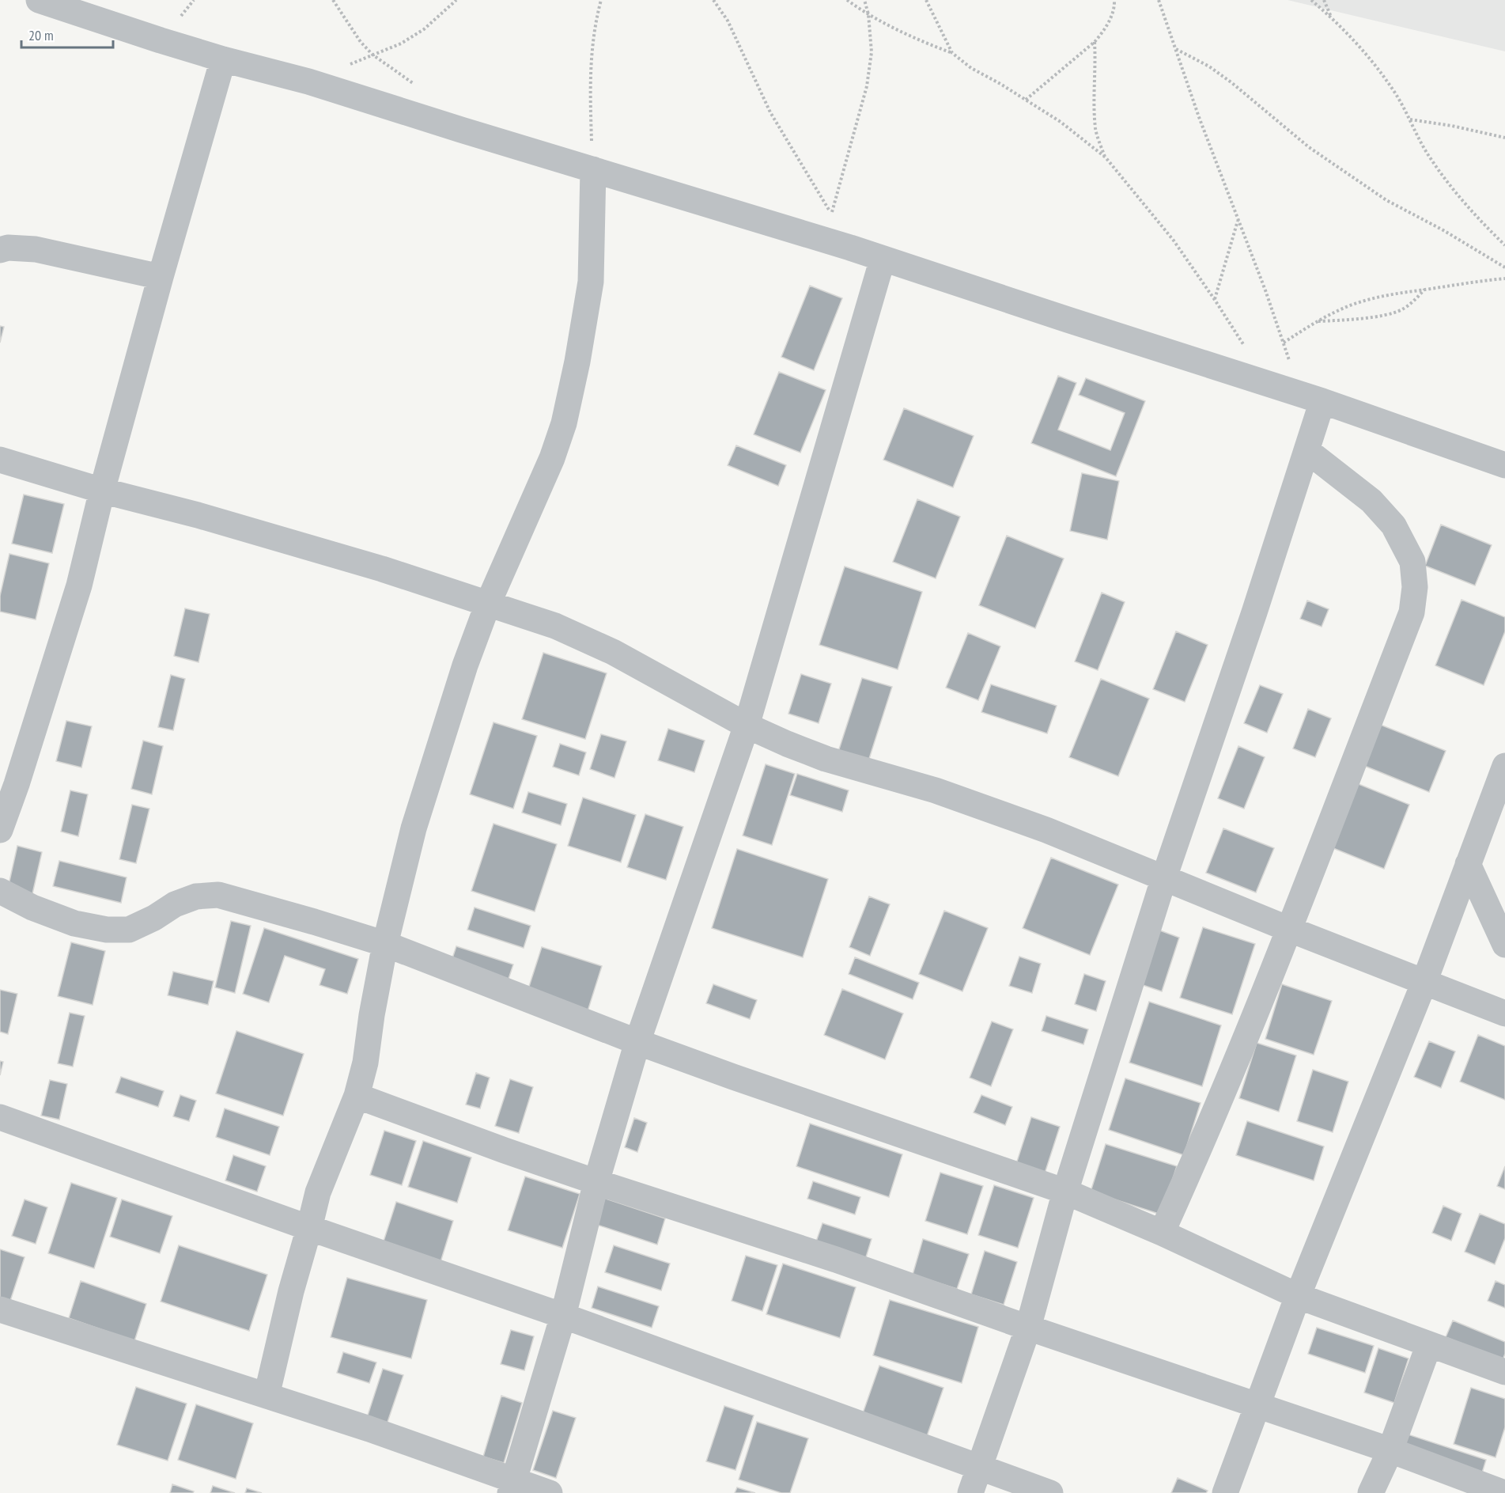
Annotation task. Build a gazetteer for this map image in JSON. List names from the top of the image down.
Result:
{
  "scale_bar": "20 m"
}
